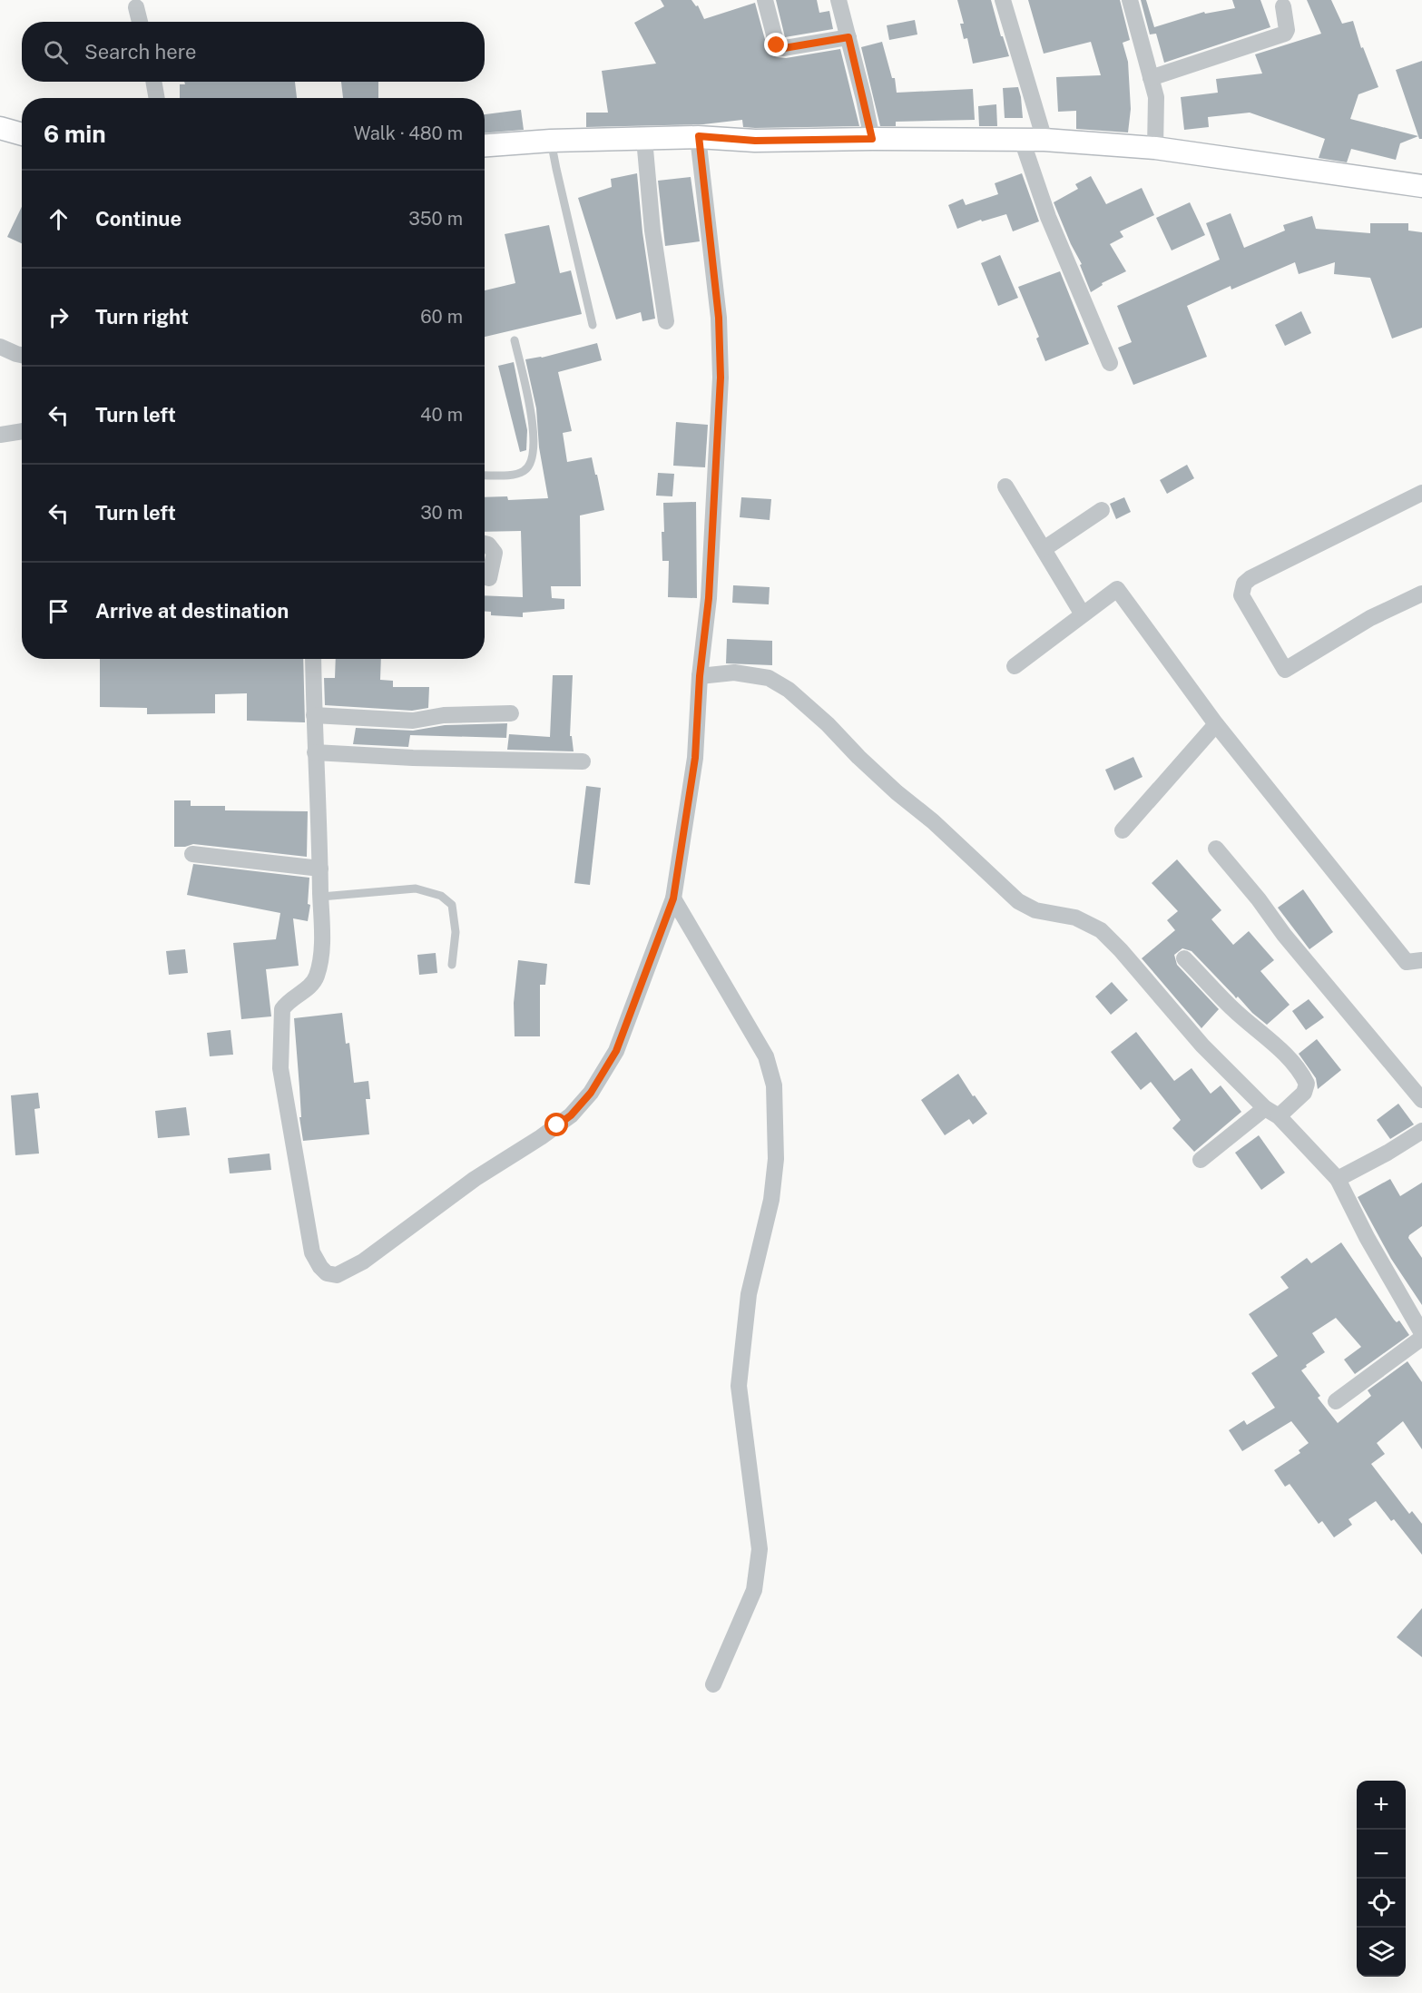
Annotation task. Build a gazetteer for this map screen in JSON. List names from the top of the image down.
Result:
{
  "page": {
    "search": "Search here",
    "heading": ["6 min", "Walk · 480 m"],
    "list": [
      ["Continue", "350 m"],
      ["Turn right", "60 m"],
      ["Turn left", "40 m"],
      ["Turn left", "30 m"],
      "Arrive at destination"
    ],
    "map_buttons": ["+", "−"]
  }
}
